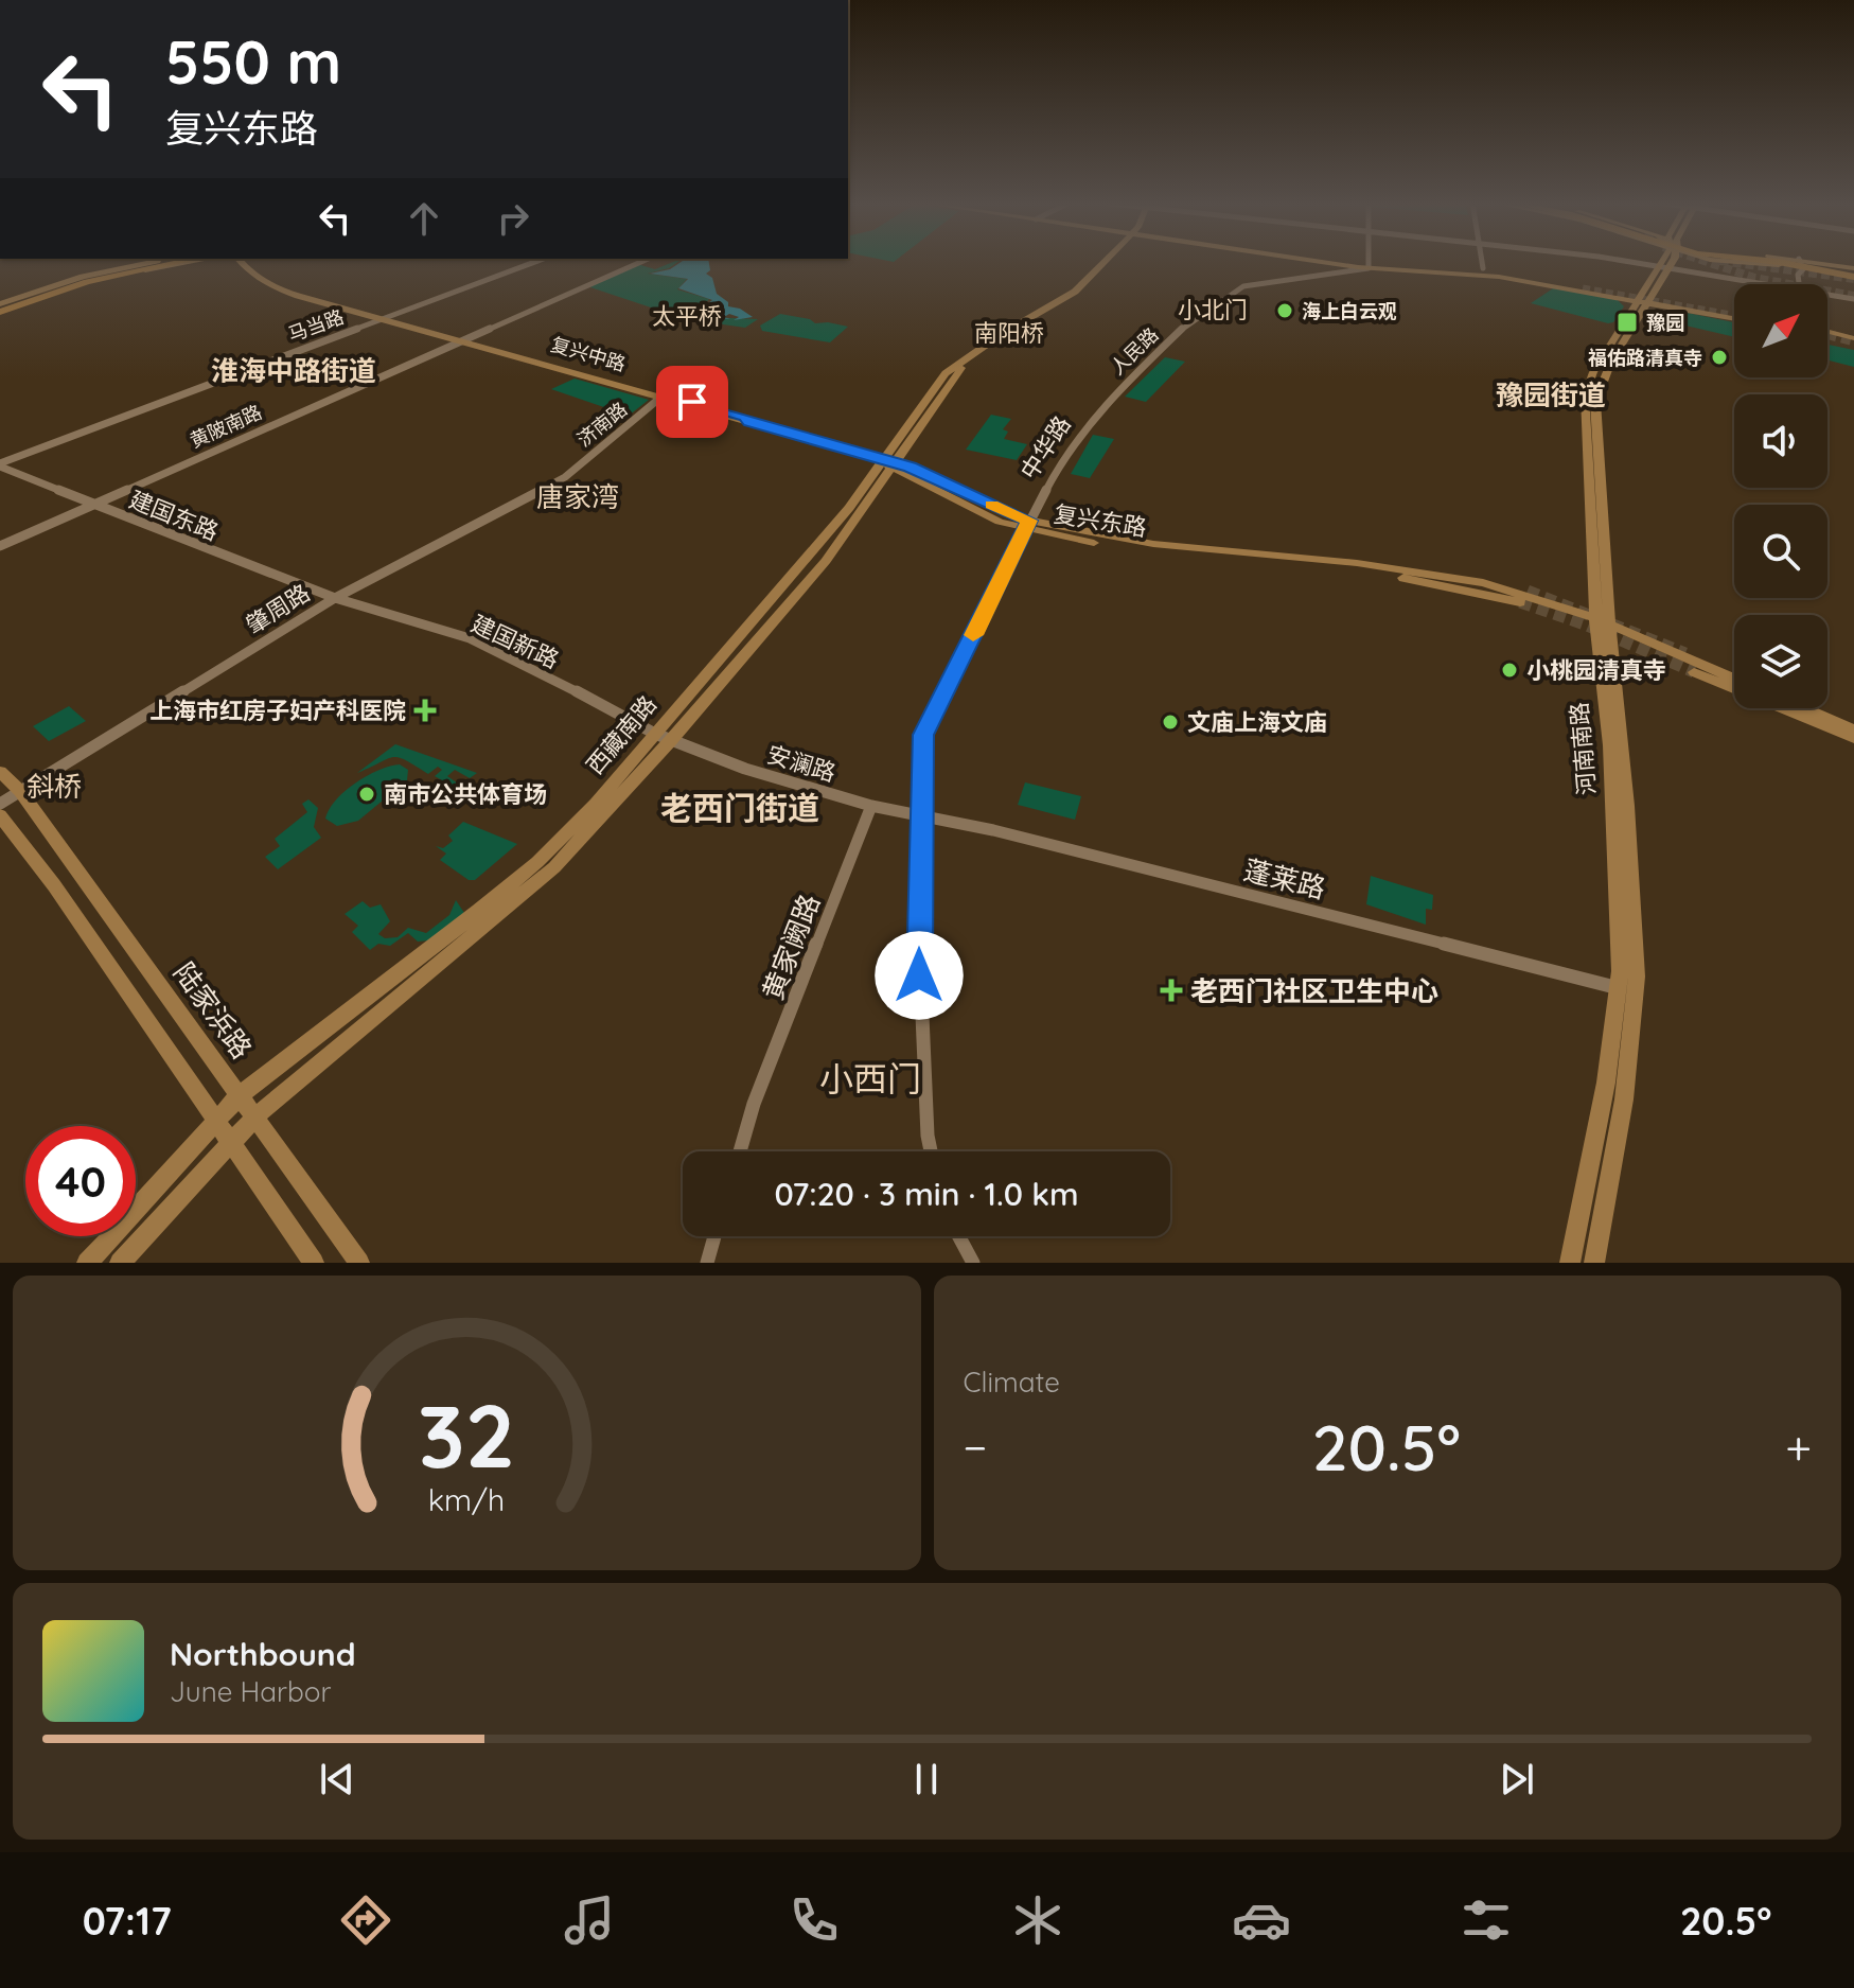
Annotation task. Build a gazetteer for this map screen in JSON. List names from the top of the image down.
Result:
{
  "streets": {
    "main road": [
      "人民路",
      "复兴中路",
      "复兴东路",
      "西藏南路",
      "河南南路",
      "陆家浜路"
    ],
    "street": [
      "马当路",
      "济南路",
      "黄陂南路",
      "中华路",
      "建国东路",
      "肇周路",
      "建国新路",
      "安澜路",
      "蓬莱路",
      "黄家阙路"
    ]
  },
  "crossings": [
    ["马当路", "复兴中路"],
    ["马当路", "建国东路"],
    ["人民路", "中华路"],
    ["人民路", "河南南路"],
    ["复兴中路", "济南路"],
    ["复兴中路", "黄陂南路"],
    ["复兴中路", "复兴东路"],
    ["复兴中路", "西藏南路"],
    ["济南路", "肇周路"],
    ["黄陂南路", "建国东路"],
    ["中华路", "复兴东路"],
    ["中华路", "安澜路"],
    ["中华路", "蓬莱路"],
    ["建国东路", "肇周路"],
    ["建国东路", "建国新路"],
    ["复兴东路", "西藏南路"],
    ["复兴东路", "河南南路"],
    ["肇周路", "建国新路"],
    ["肇周路", "陆家浜路"],
    ["建国新路", "西藏南路"],
    ["建国新路", "安澜路"],
    ["西藏南路", "安澜路"],
    ["西藏南路", "陆家浜路"],
    ["河南南路", "蓬莱路"],
    ["安澜路", "蓬莱路"],
    ["安澜路", "黄家阙路"]
  ],
  "districts": [
    "小北门",
    "太平桥",
    "南阳桥",
    "淮海中路街道",
    "豫园街道",
    "唐家湾",
    "斜桥",
    "老西门街道",
    "小西门"
  ],
  "places": {
    "other": [
      "海上白云观",
      "福佑路清真寺",
      "小桃园清真寺",
      "文庙上海文庙",
      "南市公共体育场"
    ],
    "transit": ["豫园"],
    "health": ["上海市红房子妇产科医院", "老西门社区卫生中心"]
  },
  "north": "top right",
  "page": {
    "turn": ["550 m", "复兴东路"],
    "limit": "40",
    "trip": "07:20 · 3 min · 1.0 km",
    "tile": "Climate",
    "heat": ["−", "20.5°", "+"],
    "song": ["Northbound", "June Harbor"],
    "tabs": ["07:17", "20.5°"],
    "gauge": ["32", "km/h"]
  }
}
